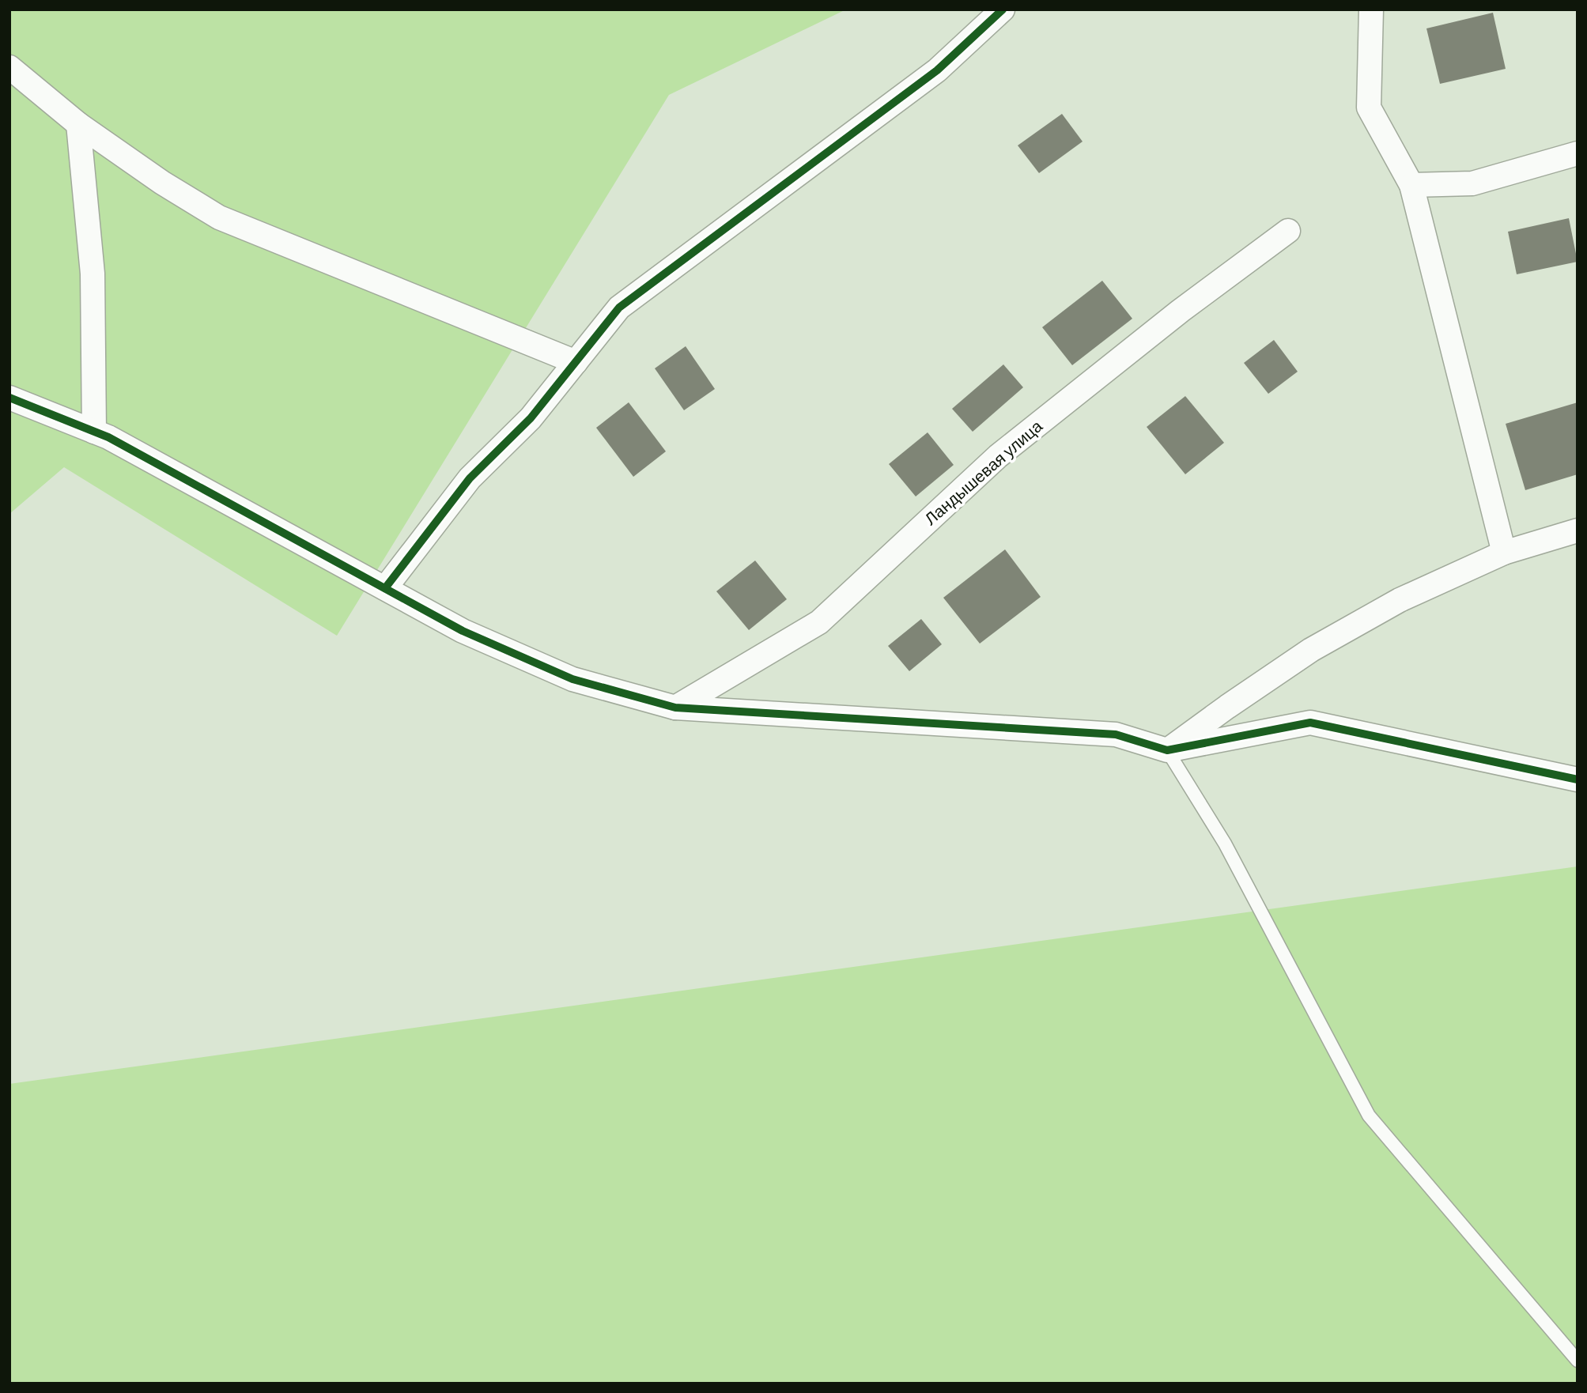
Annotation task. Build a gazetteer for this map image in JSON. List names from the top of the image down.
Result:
{
  "streets": {
    "street": ["Ландышевая улица"]
  }
}
